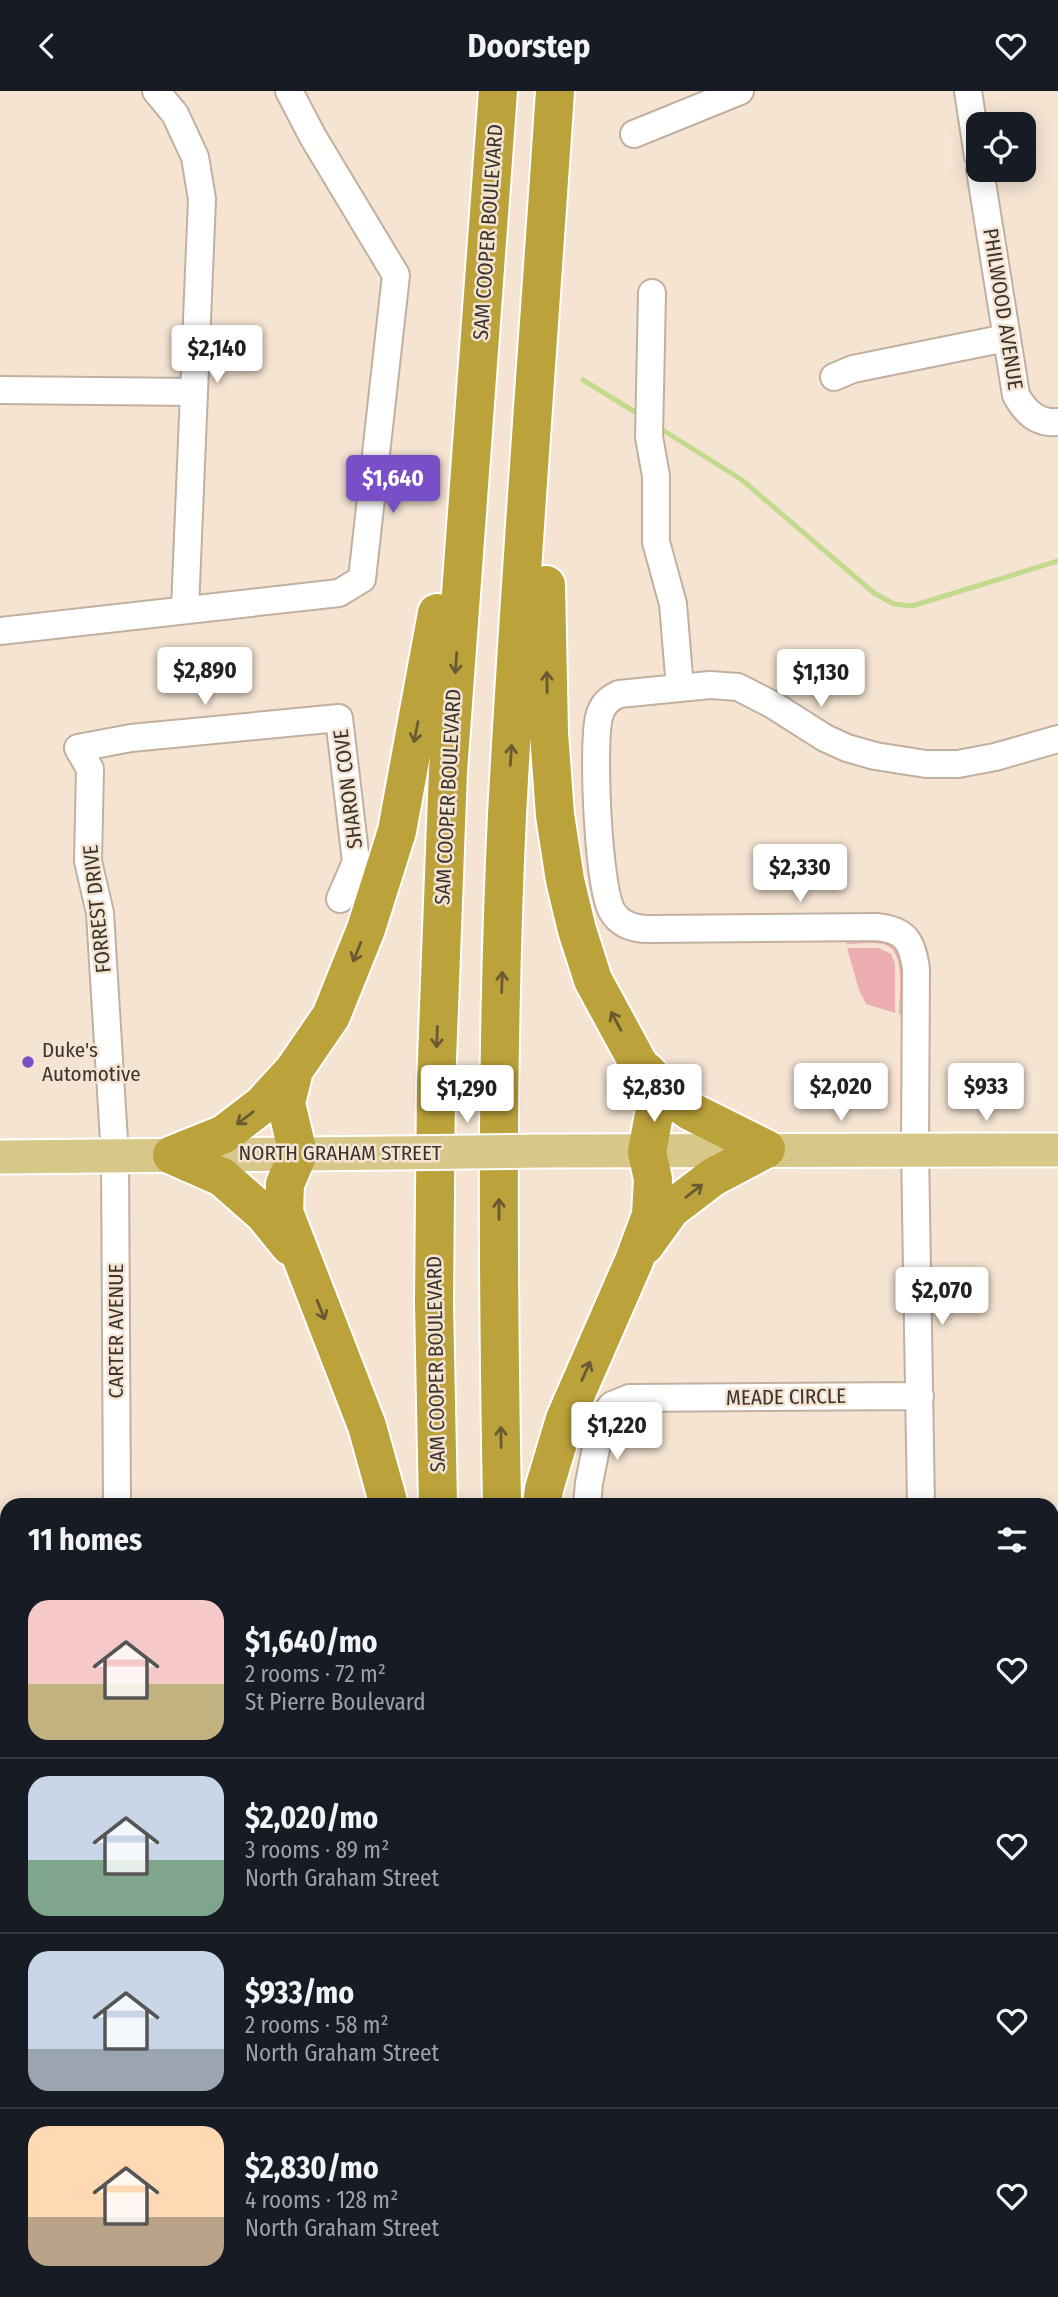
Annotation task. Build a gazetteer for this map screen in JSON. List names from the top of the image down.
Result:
{
  "streets": {
    "highway": ["SAM COOPER BOULEVARD"],
    "main road": ["NORTH GRAHAM STREET"],
    "street": [
      "PHILWOOD AVENUE",
      "SHARON COVE",
      "FORREST DRIVE",
      "CARTER AVENUE",
      "MEADE CIRCLE"
    ]
  },
  "crossings": [
    ["SHARON COVE", "FORREST DRIVE"],
    ["FORREST DRIVE", "NORTH GRAHAM STREET"],
    ["FORREST DRIVE", "CARTER AVENUE"],
    ["NORTH GRAHAM STREET", "CARTER AVENUE"]
  ],
  "places": ["Duke's Automotive"],
  "page": {
    "header": "Doorstep",
    "price": [
      "$2,140",
      "$1,640",
      "$2,890",
      "$1,130",
      "$2,330",
      "$2,020",
      "$933",
      "$2,830",
      "$1,290",
      "$2,070",
      "$1,220"
    ],
    "heading": "11 homes",
    "list": [
      {
        "name": "$1,640/mo",
        "note": "2 rooms · 72 m² · St Pierre Boulevard"
      },
      {
        "name": "$2,020/mo",
        "note": "3 rooms · 89 m² · North Graham Street"
      },
      {
        "name": "$933/mo",
        "note": "2 rooms · 58 m² · North Graham Street"
      },
      {
        "name": "$2,830/mo",
        "note": "4 rooms · 128 m² · North Graham Street"
      }
    ]
  }
}
